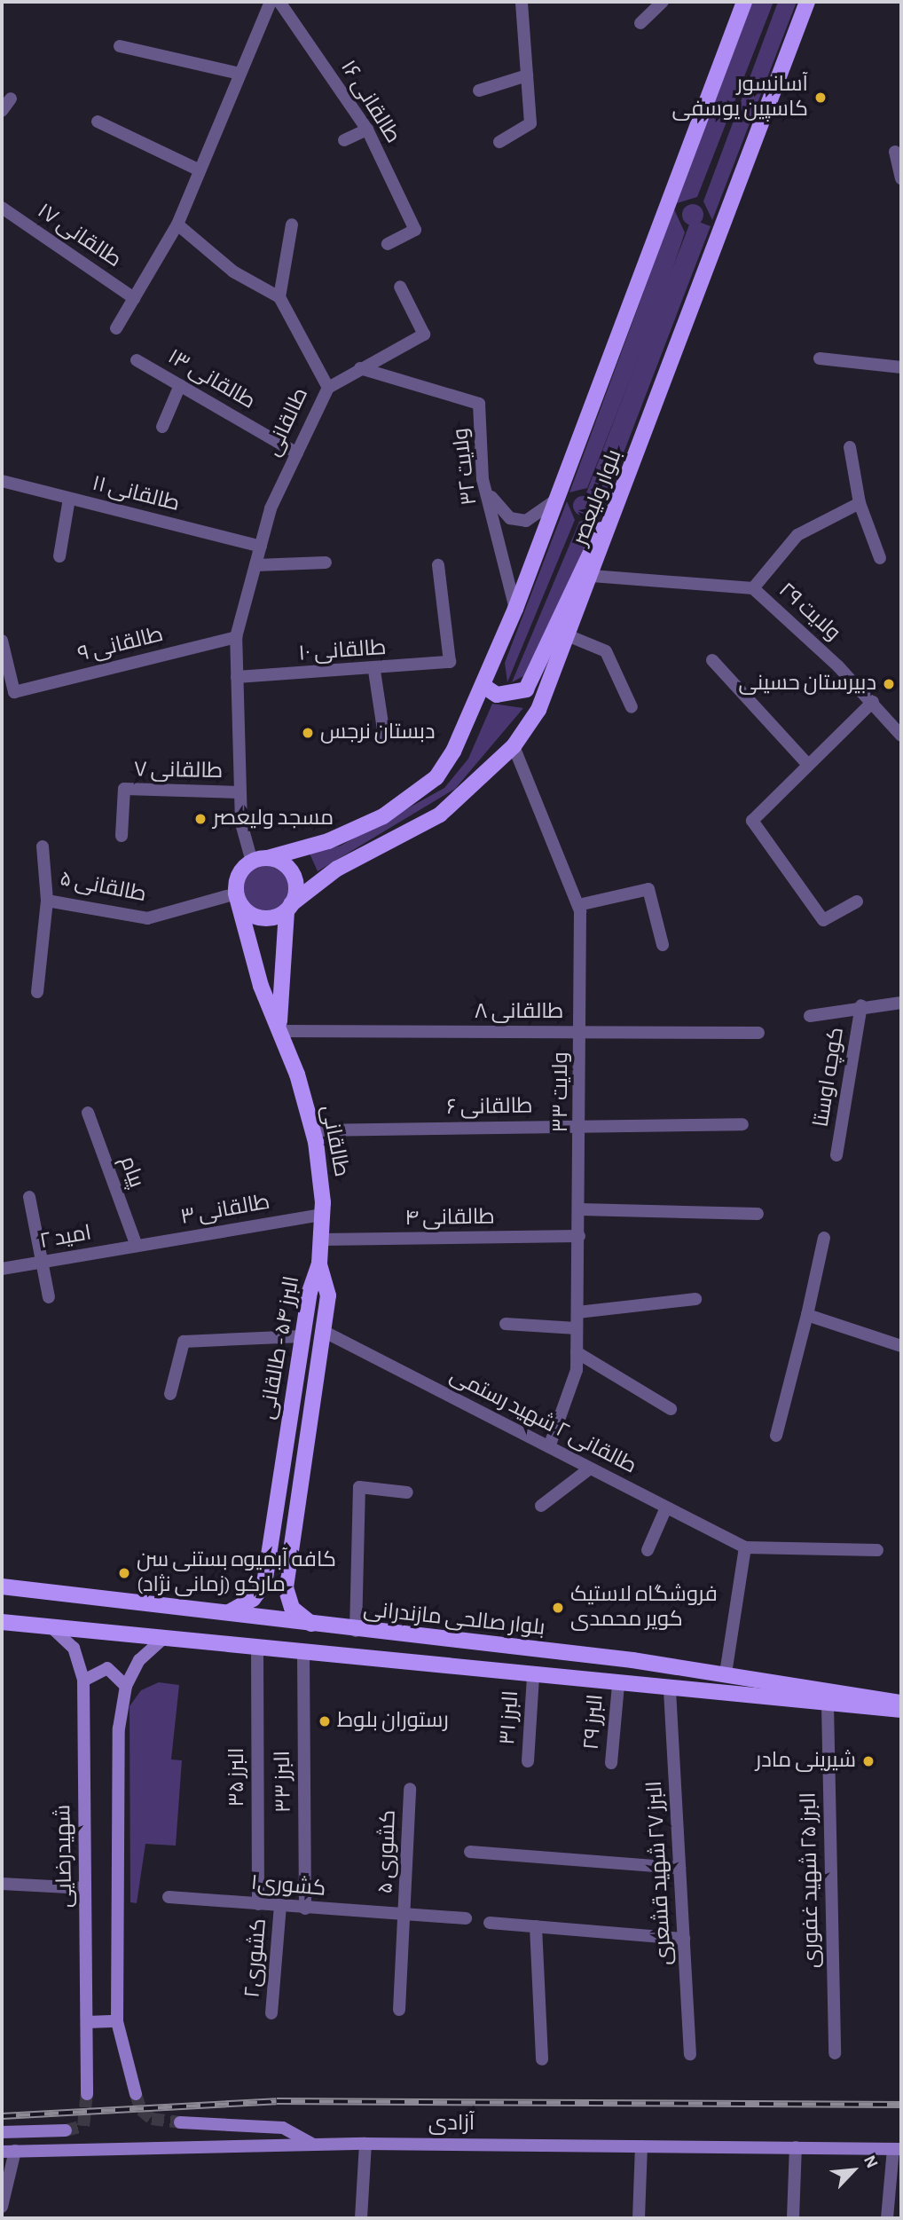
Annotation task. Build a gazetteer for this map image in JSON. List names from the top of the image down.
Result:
{
  "streets": {
    "main road": [
      "طالقانی",
      "بلوار ولیعصر",
      "البرز ۵۴ - طالقانی",
      "بلوار صالحی مازندرانی",
      "شهیدرضایی",
      "آزادی"
    ],
    "street": [
      "طالقانی ۱۶",
      "طالقانی ۱۷",
      "طالقانی ۱۳",
      "ولایت ۳۲",
      "طالقانی ۱۱",
      "ولایت ٢٩",
      "طالقانی ۹",
      "طالقانی ۱۰",
      "طالقانی ۷",
      "طالقانی ۵",
      "طالقانی ۸",
      "کوچه اوستا",
      "ولایت ٣۳",
      "طالقانی ۶",
      "پیام",
      "طالقانی ۳",
      "طالقانی ۴",
      "امید ۲",
      "طالقانی ۲ شهید رستمی",
      "البرز ۳۱",
      "البرز ۲۹",
      "البرز ۳۵",
      "البرز ۳۳",
      "کشوری ۵",
      "البرز ۲۷ شهید قشعری",
      "البرز ۲۵ شهید غفوری",
      "کشوری۱",
      "کشوری۲"
    ]
  },
  "crossings": [
    ["طالقانی ۱۳", "طالقانی"],
    ["طالقانی", "طالقانی ۱۱"],
    ["طالقانی", "بلوار ولیعصر"],
    ["طالقانی", "طالقانی ۹"],
    ["طالقانی", "طالقانی ۱۰"],
    ["طالقانی", "طالقانی ۷"],
    ["طالقانی", "طالقانی ۵"],
    ["طالقانی", "طالقانی ۸"],
    ["طالقانی", "طالقانی ۶"],
    ["طالقانی", "طالقانی ۳"],
    ["طالقانی", "طالقانی ۴"],
    ["طالقانی", "البرز ۵۴ - طالقانی"],
    ["ولایت ۳۲", "بلوار ولیعصر"],
    ["بلوار ولیعصر", "ولایت ٢٩"],
    ["بلوار ولیعصر", "طالقانی ۵"],
    ["بلوار ولیعصر", "ولایت ٣۳"],
    ["طالقانی ۸", "ولایت ٣۳"],
    ["ولایت ٣۳", "طالقانی ۶"],
    ["ولایت ٣۳", "طالقانی ۴"],
    ["ولایت ٣۳", "طالقانی ۲ شهید رستمی"],
    ["پیام", "طالقانی ۳"],
    ["پیام", "امید ۲"],
    ["طالقانی ۳", "امید ۲"],
    ["البرز ۵۴ - طالقانی", "طالقانی ۲ شهید رستمی"],
    ["البرز ۵۴ - طالقانی", "بلوار صالحی مازندرانی"],
    ["البرز ۳۵", "کشوری۱"],
    ["البرز ۳۳", "کشوری۱"],
    ["کشوری ۵", "کشوری۱"],
    ["کشوری۱", "کشوری۲"]
  ],
  "places": [
    "آسانسور کاسپین یوسفی",
    "دبیرستان حسینی",
    "دبستان نرجس",
    "مسجد ولیعصر",
    "کافه آبمیوه بستنی سن مارکو (زمانی نژاد)",
    "فروشگاه لاستیک کویر محمدی",
    "رستوران بلوط",
    "شیرینی مادر"
  ],
  "north": "top right"
}
